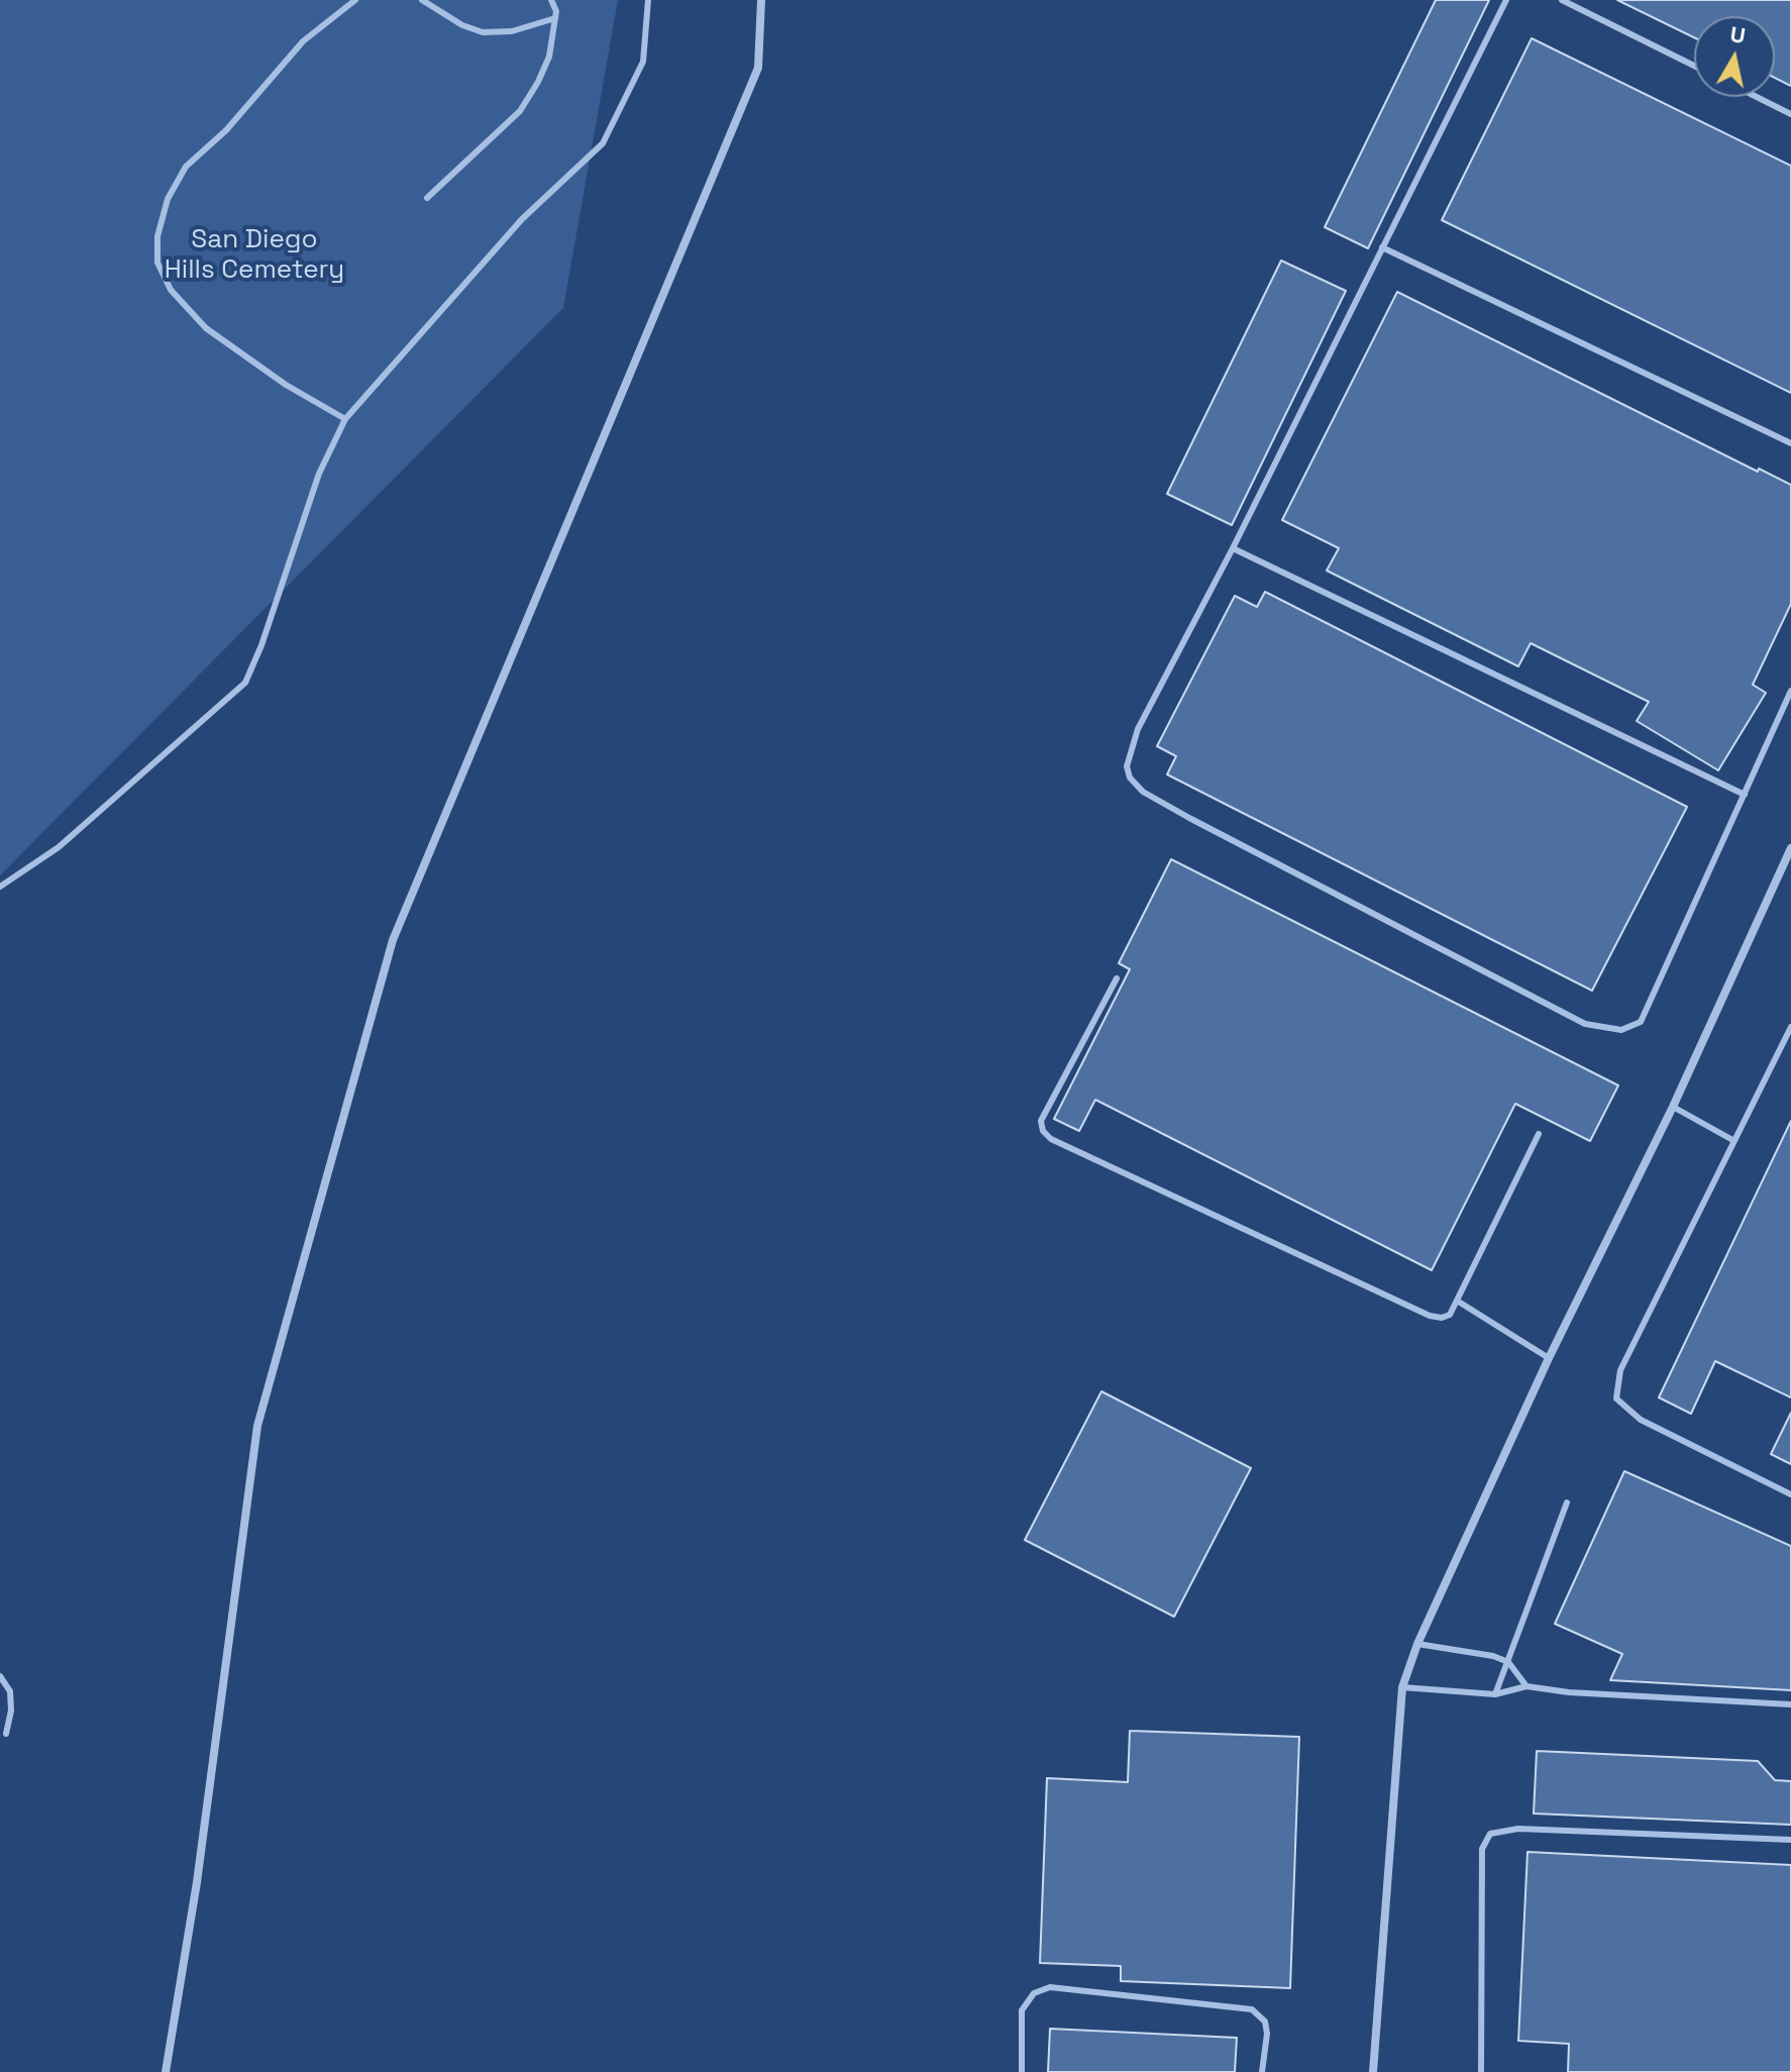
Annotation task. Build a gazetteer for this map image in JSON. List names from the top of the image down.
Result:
{
  "parks": ["San Diego Hills Cemetery"],
  "north": "top"
}
